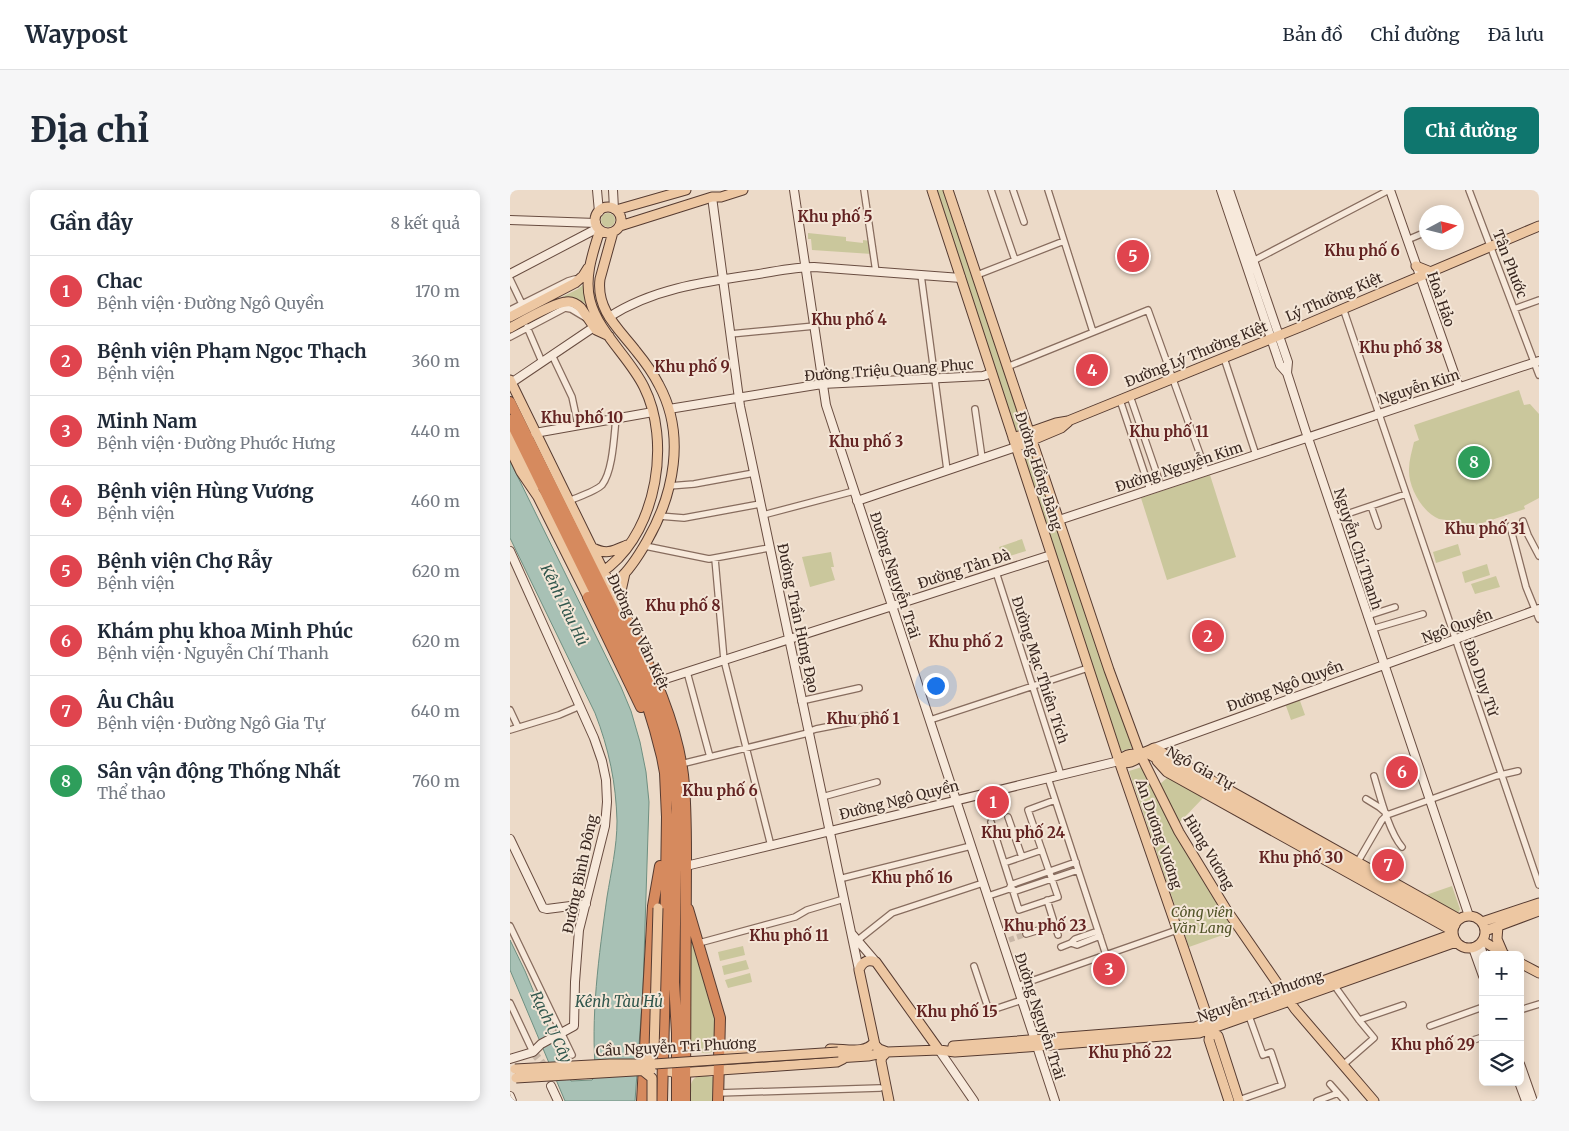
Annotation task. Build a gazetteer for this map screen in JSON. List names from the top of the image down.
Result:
{
  "streets": {
    "highway": ["Đường Võ Văn Kiệt"],
    "main road": [
      "Lý Thường Kiệt",
      "Đường Lý Thường Kiệt",
      "Đường Hồng Bàng",
      "Đường Trần Hưng Đạo",
      "Đường Ngô Quyền",
      "Ngô Gia Tự",
      "An Dương Vương",
      "Hùng Vương",
      "Nguyễn Tri Phương",
      "Cầu Nguyễn Tri Phương"
    ],
    "street": [
      "Tân Phước",
      "Hoà Hảo",
      "Đường Triệu Quang Phục",
      "Nguyễn Kim",
      "Đường Nguyễn Kim",
      "Nguyễn Chí Thanh",
      "Đường Tản Đà",
      "Đường Nguyễn Trãi",
      "Ngô Quyền",
      "Đường Mạc Thiên Tích",
      "Đào Duy Từ",
      "Đường Bình Đông"
    ]
  },
  "crossings": [
    ["Tân Phước", "Lý Thường Kiệt"],
    ["Tân Phước", "Nguyễn Kim"],
    ["Lý Thường Kiệt", "Hoà Hảo"],
    ["Lý Thường Kiệt", "Đường Lý Thường Kiệt"],
    ["Lý Thường Kiệt", "Nguyễn Chí Thanh"],
    ["Lý Thường Kiệt", "Đào Duy Từ"],
    ["Hoà Hảo", "Nguyễn Kim"],
    ["Đường Lý Thường Kiệt", "Đường Hồng Bàng"],
    ["Đường Lý Thường Kiệt", "Nguyễn Chí Thanh"],
    ["Đường Triệu Quang Phục", "Đường Hồng Bàng"],
    ["Đường Triệu Quang Phục", "Đường Nguyễn Trãi"],
    ["Đường Triệu Quang Phục", "Đường Trần Hưng Đạo"],
    ["Nguyễn Kim", "Đường Nguyễn Kim"],
    ["Nguyễn Kim", "Nguyễn Chí Thanh"],
    ["Nguyễn Kim", "Đào Duy Từ"],
    ["Đường Nguyễn Kim", "Đường Hồng Bàng"],
    ["Đường Nguyễn Kim", "Nguyễn Chí Thanh"],
    ["Đường Hồng Bàng", "Đường Tản Đà"],
    ["Đường Hồng Bàng", "Đường Ngô Quyền"],
    ["Đường Hồng Bàng", "Ngô Gia Tự"],
    ["Đường Hồng Bàng", "An Dương Vương"],
    ["Đường Hồng Bàng", "Hùng Vương"],
    ["Nguyễn Chí Thanh", "Ngô Quyền"],
    ["Nguyễn Chí Thanh", "Đường Ngô Quyền"],
    ["Nguyễn Chí Thanh", "Ngô Gia Tự"],
    ["Nguyễn Chí Thanh", "Nguyễn Tri Phương"],
    ["Đường Tản Đà", "Đường Nguyễn Trãi"],
    ["Đường Tản Đà", "Đường Trần Hưng Đạo"],
    ["Đường Tản Đà", "Đường Võ Văn Kiệt"],
    ["Đường Tản Đà", "Đường Mạc Thiên Tích"],
    ["Đường Nguyễn Trãi", "Đường Ngô Quyền"],
    ["Đường Nguyễn Trãi", "Nguyễn Tri Phương"],
    ["Đường Trần Hưng Đạo", "Đường Ngô Quyền"],
    ["Ngô Quyền", "Đào Duy Từ"],
    ["Ngô Quyền", "Đường Ngô Quyền"],
    ["Đường Võ Văn Kiệt", "Đường Ngô Quyền"],
    ["Đường Mạc Thiên Tích", "Đường Ngô Quyền"],
    ["Đường Ngô Quyền", "Ngô Gia Tự"],
    ["Đường Ngô Quyền", "An Dương Vương"],
    ["Đường Ngô Quyền", "Hùng Vương"],
    ["Ngô Gia Tự", "Hùng Vương"],
    ["Ngô Gia Tự", "Nguyễn Tri Phương"],
    ["An Dương Vương", "Nguyễn Tri Phương"],
    ["Hùng Vương", "Nguyễn Tri Phương"]
  ],
  "districts": [
    "Khu phố 5",
    "Khu phố 6",
    "Khu phố 4",
    "Khu phố 38",
    "Khu phố 9",
    "Khu phố 10",
    "Khu phố 11",
    "Khu phố 3",
    "Khu phố 31",
    "Khu phố 8",
    "Khu phố 2",
    "Khu phố 1",
    "Khu phố 6",
    "Khu phố 24",
    "Khu phố 30",
    "Khu phố 16",
    "Khu phố 23",
    "Khu phố 11",
    "Khu phố 15",
    "Khu phố 29",
    "Khu phố 22"
  ],
  "water": ["Kênh Tàu Hủ", "Rạch Ụ Cây"],
  "parks": ["Công viên Văn Lang"],
  "north": "right",
  "page": {
    "header": "Waypost",
    "nav": ["Bản đồ", "Chỉ đường", "Đã lưu"],
    "buttons": "Chỉ đường",
    "title": "Địa chỉ",
    "heading": ["Gần đây", "8 kết quả"],
    "pins": [
      "5",
      "4",
      "8",
      "2",
      "6",
      "1",
      "7",
      "3"
    ],
    "list": [
      {
        "mark": "1",
        "name": "Chac",
        "note": "Bệnh viện · Đường Ngô Quyền",
        "value": "170 m"
      },
      {
        "mark": "2",
        "name": "Bệnh viện Phạm Ngọc Thạch",
        "note": "Bệnh viện",
        "value": "360 m"
      },
      {
        "mark": "3",
        "name": "Minh Nam",
        "note": "Bệnh viện · Đường Phước Hưng",
        "value": "440 m"
      },
      {
        "mark": "4",
        "name": "Bệnh viện Hùng Vương",
        "note": "Bệnh viện",
        "value": "460 m"
      },
      {
        "mark": "5",
        "name": "Bệnh viện Chợ Rẫy",
        "note": "Bệnh viện",
        "value": "620 m"
      },
      {
        "mark": "6",
        "name": "Khám phụ khoa Minh Phúc",
        "note": "Bệnh viện · Nguyễn Chí Thanh",
        "value": "620 m"
      },
      {
        "mark": "7",
        "name": "Âu Châu",
        "note": "Bệnh viện · Đường Ngô Gia Tự",
        "value": "640 m"
      },
      {
        "mark": "8",
        "name": "Sân vận động Thống Nhất",
        "note": "Thể thao",
        "value": "760 m"
      }
    ],
    "map_buttons": ["+", "−"]
  }
}
